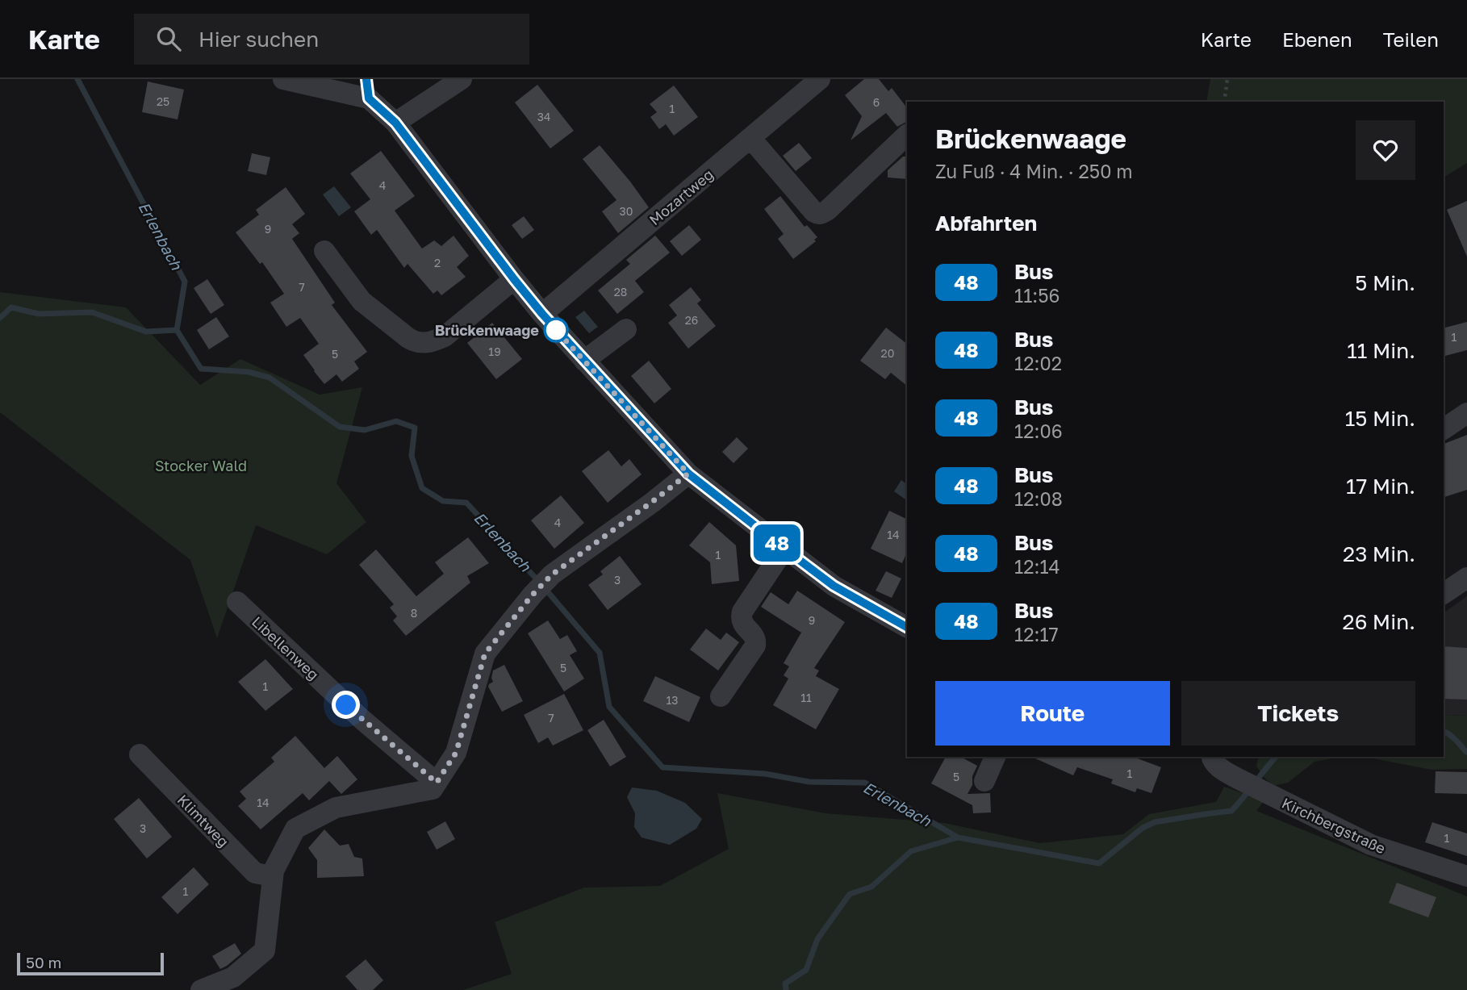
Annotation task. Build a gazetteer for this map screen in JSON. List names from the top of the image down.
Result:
{
  "streets": {
    "street": [
      "Mozartweg",
      "Libellenweg",
      "Klimtweg",
      "Kirchbergstraße"
    ]
  },
  "water": ["Erlenbach"],
  "parks": ["Stocker Wald"],
  "places": ["Brückenwaage"],
  "lines": ["bus line 48"],
  "house_numbers": [
    "25",
    "6",
    "1",
    "34",
    "4",
    "30",
    "9",
    "2",
    "7",
    "28",
    "26",
    "1",
    "19",
    "20",
    "5",
    "4",
    "14",
    "1",
    "3",
    "8",
    "9",
    "5",
    "1",
    "11",
    "13",
    "7",
    "1",
    "5",
    "14",
    "3",
    "1",
    "1"
  ],
  "scale_bar": "50 m",
  "page": {
    "header": "Karte",
    "search": "Hier suchen",
    "nav": ["Karte", "Ebenen", "Teilen"],
    "on_map": "48",
    "heading": [
      ["Brückenwaage", "Zu Fuß · 4 Min. · 250 m"],
      "Abfahrten"
    ],
    "list": [
      {
        "mark": "48",
        "name": "Bus",
        "note": "11:56",
        "value": "5 Min."
      },
      {
        "mark": "48",
        "name": "Bus",
        "note": "12:02",
        "value": "11 Min."
      },
      {
        "mark": "48",
        "name": "Bus",
        "note": "12:06",
        "value": "15 Min."
      },
      {
        "mark": "48",
        "name": "Bus",
        "note": "12:08",
        "value": "17 Min."
      },
      {
        "mark": "48",
        "name": "Bus",
        "note": "12:14",
        "value": "23 Min."
      },
      {
        "mark": "48",
        "name": "Bus",
        "note": "12:17",
        "value": "26 Min."
      }
    ],
    "buttons": ["Route", "Tickets"],
    "scale": "50 m"
  }
}
